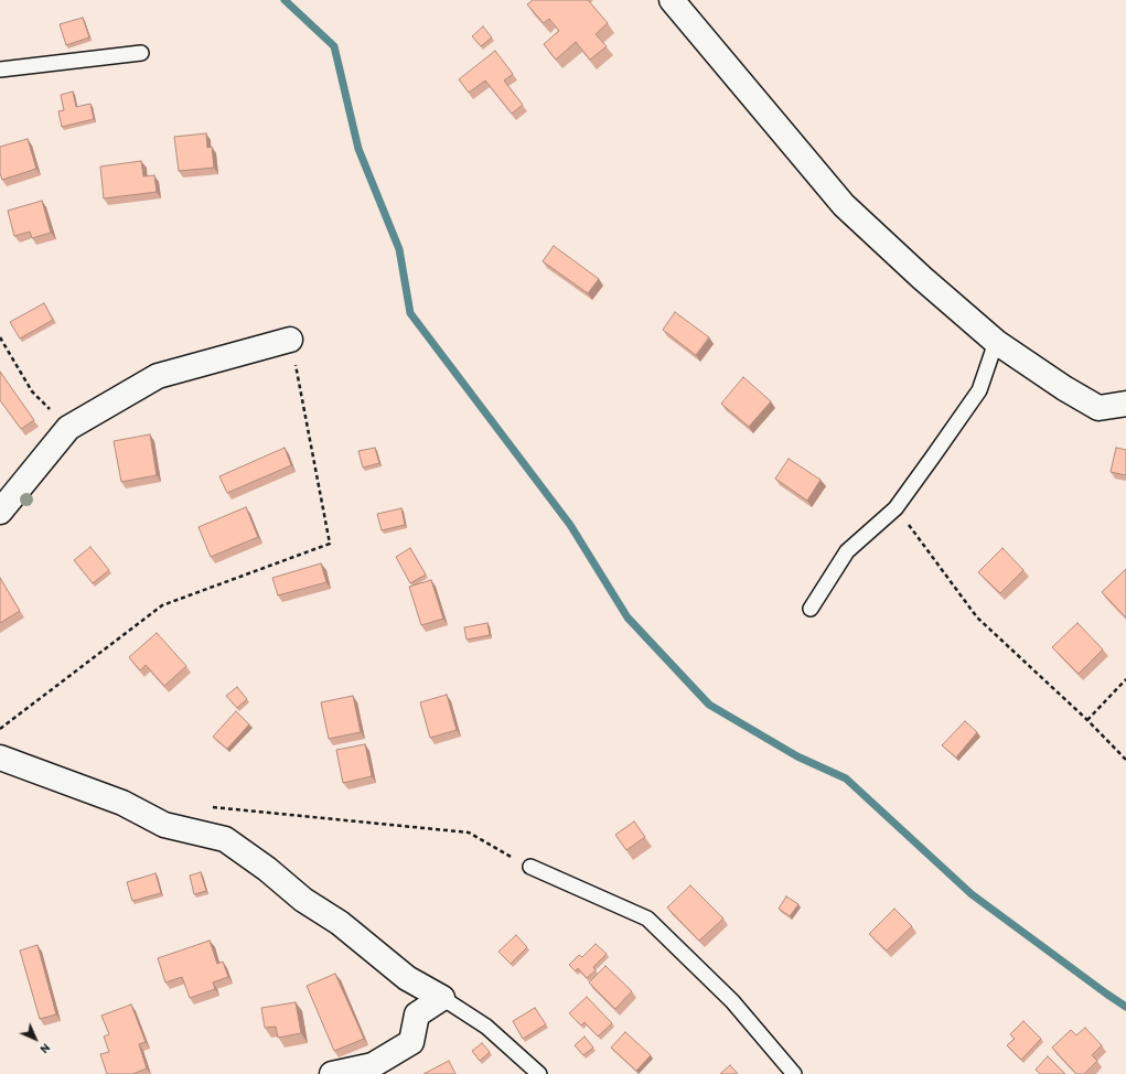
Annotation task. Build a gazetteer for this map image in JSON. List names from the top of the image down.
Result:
{
  "north": "bottom right"
}
